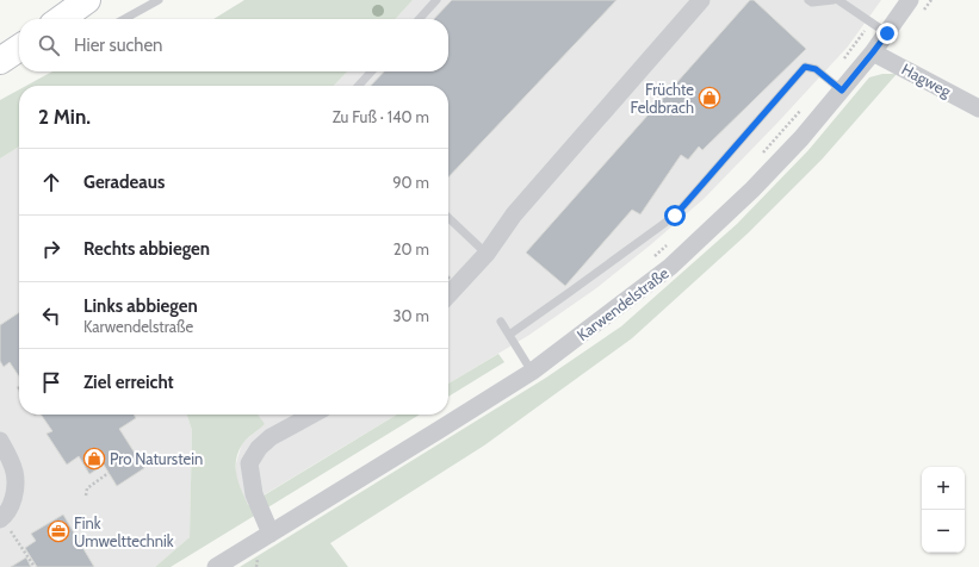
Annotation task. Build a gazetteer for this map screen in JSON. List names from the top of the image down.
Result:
{
  "streets": {
    "street": ["Hagweg", "Karwendelstraße"]
  },
  "crossings": [
    ["Hagweg", "Karwendelstraße"]
  ],
  "places": {
    "shop": ["Früchte Feldbrach", "Pro Naturstein"],
    "office": ["Fink Umwelttechnik"]
  },
  "page": {
    "search": "Hier suchen",
    "heading": ["2 Min.", "Zu Fuß · 140 m"],
    "list": [
      ["Geradeaus", "90 m"],
      ["Rechts abbiegen", "20 m"],
      ["Links abbiegen", "Karwendelstraße", "30 m"],
      "Ziel erreicht"
    ],
    "map_buttons": ["+", "−"]
  }
}
